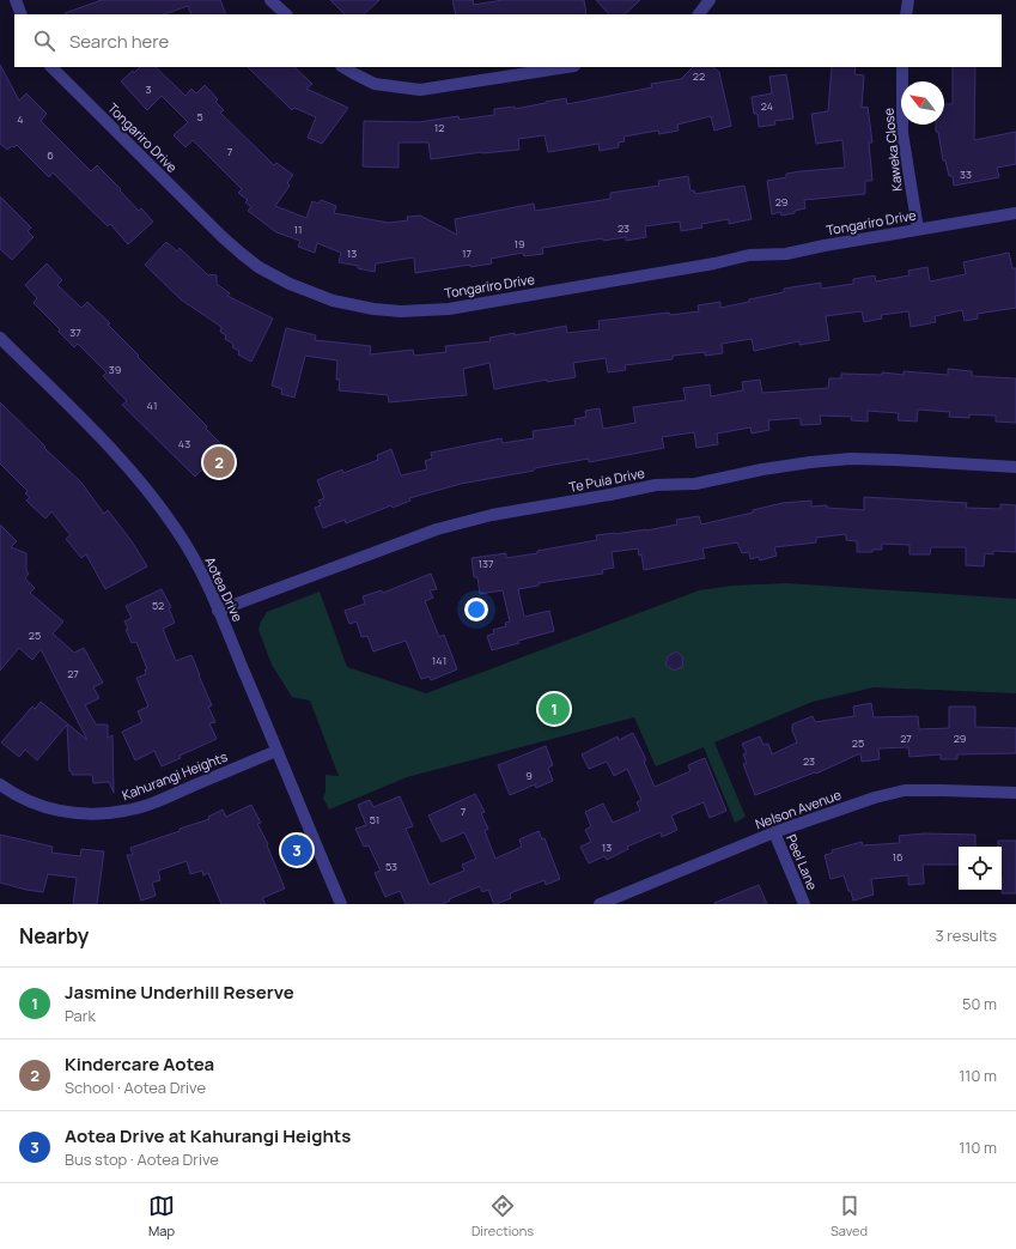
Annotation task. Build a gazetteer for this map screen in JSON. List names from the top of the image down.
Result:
{
  "streets": {
    "street": [
      "Tongariro Drive",
      "Kaweka Close",
      "Te Puia Drive",
      "Aotea Drive",
      "Kahurangi Heights",
      "Nelson Avenue",
      "Peel Lane"
    ]
  },
  "crossings": [
    ["Tongariro Drive", "Kaweka Close"],
    ["Te Puia Drive", "Aotea Drive"],
    ["Aotea Drive", "Kahurangi Heights"],
    ["Nelson Avenue", "Peel Lane"]
  ],
  "house_numbers": [
    "22",
    "3",
    "24",
    "5",
    "4",
    "12",
    "7",
    "6",
    "33",
    "29",
    "23",
    "11",
    "19",
    "13",
    "17",
    "37",
    "39",
    "41",
    "43",
    "137",
    "52",
    "25",
    "141",
    "27",
    "27",
    "29",
    "25",
    "23",
    "9",
    "7",
    "51",
    "13",
    "16",
    "53"
  ],
  "north": "top left",
  "page": {
    "search": "Search here",
    "pins": ["2", "1", "3"],
    "heading": ["Nearby", "3 results"],
    "list": [
      {
        "mark": "1",
        "name": "Jasmine Underhill Reserve",
        "note": "Park",
        "value": "50 m"
      },
      {
        "mark": "2",
        "name": "Kindercare Aotea",
        "note": "School · Aotea Drive",
        "value": "110 m"
      },
      {
        "mark": "3",
        "name": "Aotea Drive at Kahurangi Heights",
        "note": "Bus stop · Aotea Drive",
        "value": "110 m"
      }
    ],
    "nav": ["Map", "Directions", "Saved"]
  }
}
